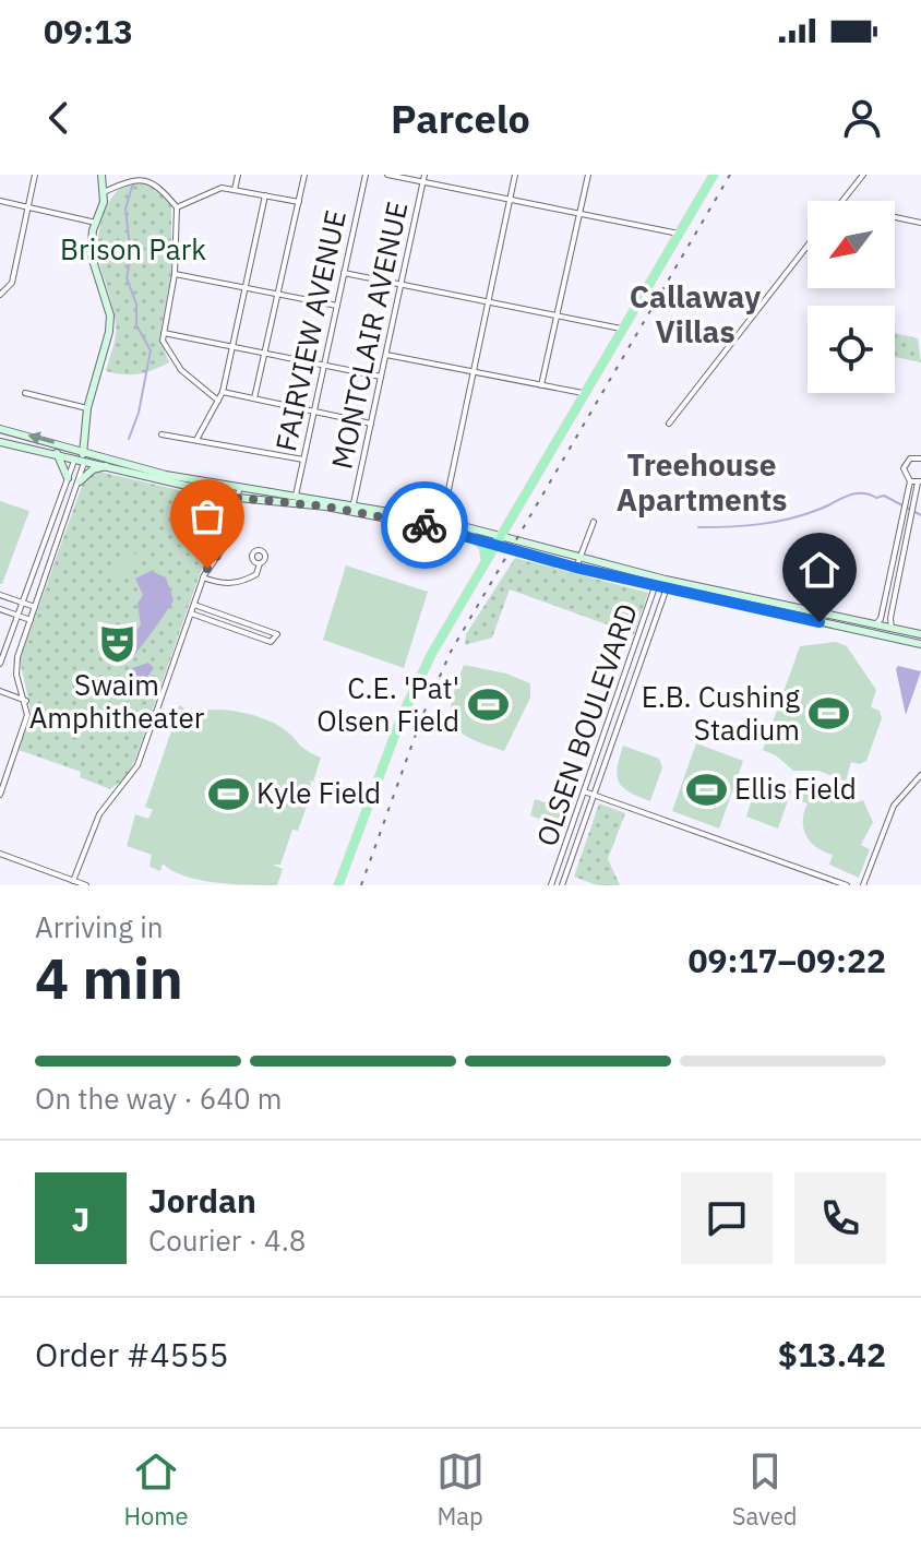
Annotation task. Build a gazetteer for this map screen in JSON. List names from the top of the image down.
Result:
{
  "streets": {
    "street": ["FAIRVIEW AVENUE", "MONTCLAIR AVENUE", "OLSEN BOULEVARD"]
  },
  "districts": ["Callaway Villas", "Treehouse Apartments"],
  "parks": ["Brison Park"],
  "places": {
    "theatre": ["Swaim Amphitheater"],
    "sports": [
      "C.E. 'Pat' Olsen Field",
      "E.B. Cushing Stadium",
      "Ellis Field",
      "Kyle Field"
    ]
  },
  "north": "bottom left",
  "page": {
    "status": "09:13",
    "header": "Parcelo",
    "heading": ["4 min", "Arriving in", "09:17–09:22"],
    "panel": [
      "Jordan",
      "Courier · 4.8",
      "Order #4555",
      "$13.42"
    ],
    "bar": "On the way · 640 m",
    "round": "J",
    "tabs": ["Home", "Map", "Saved"]
  }
}
